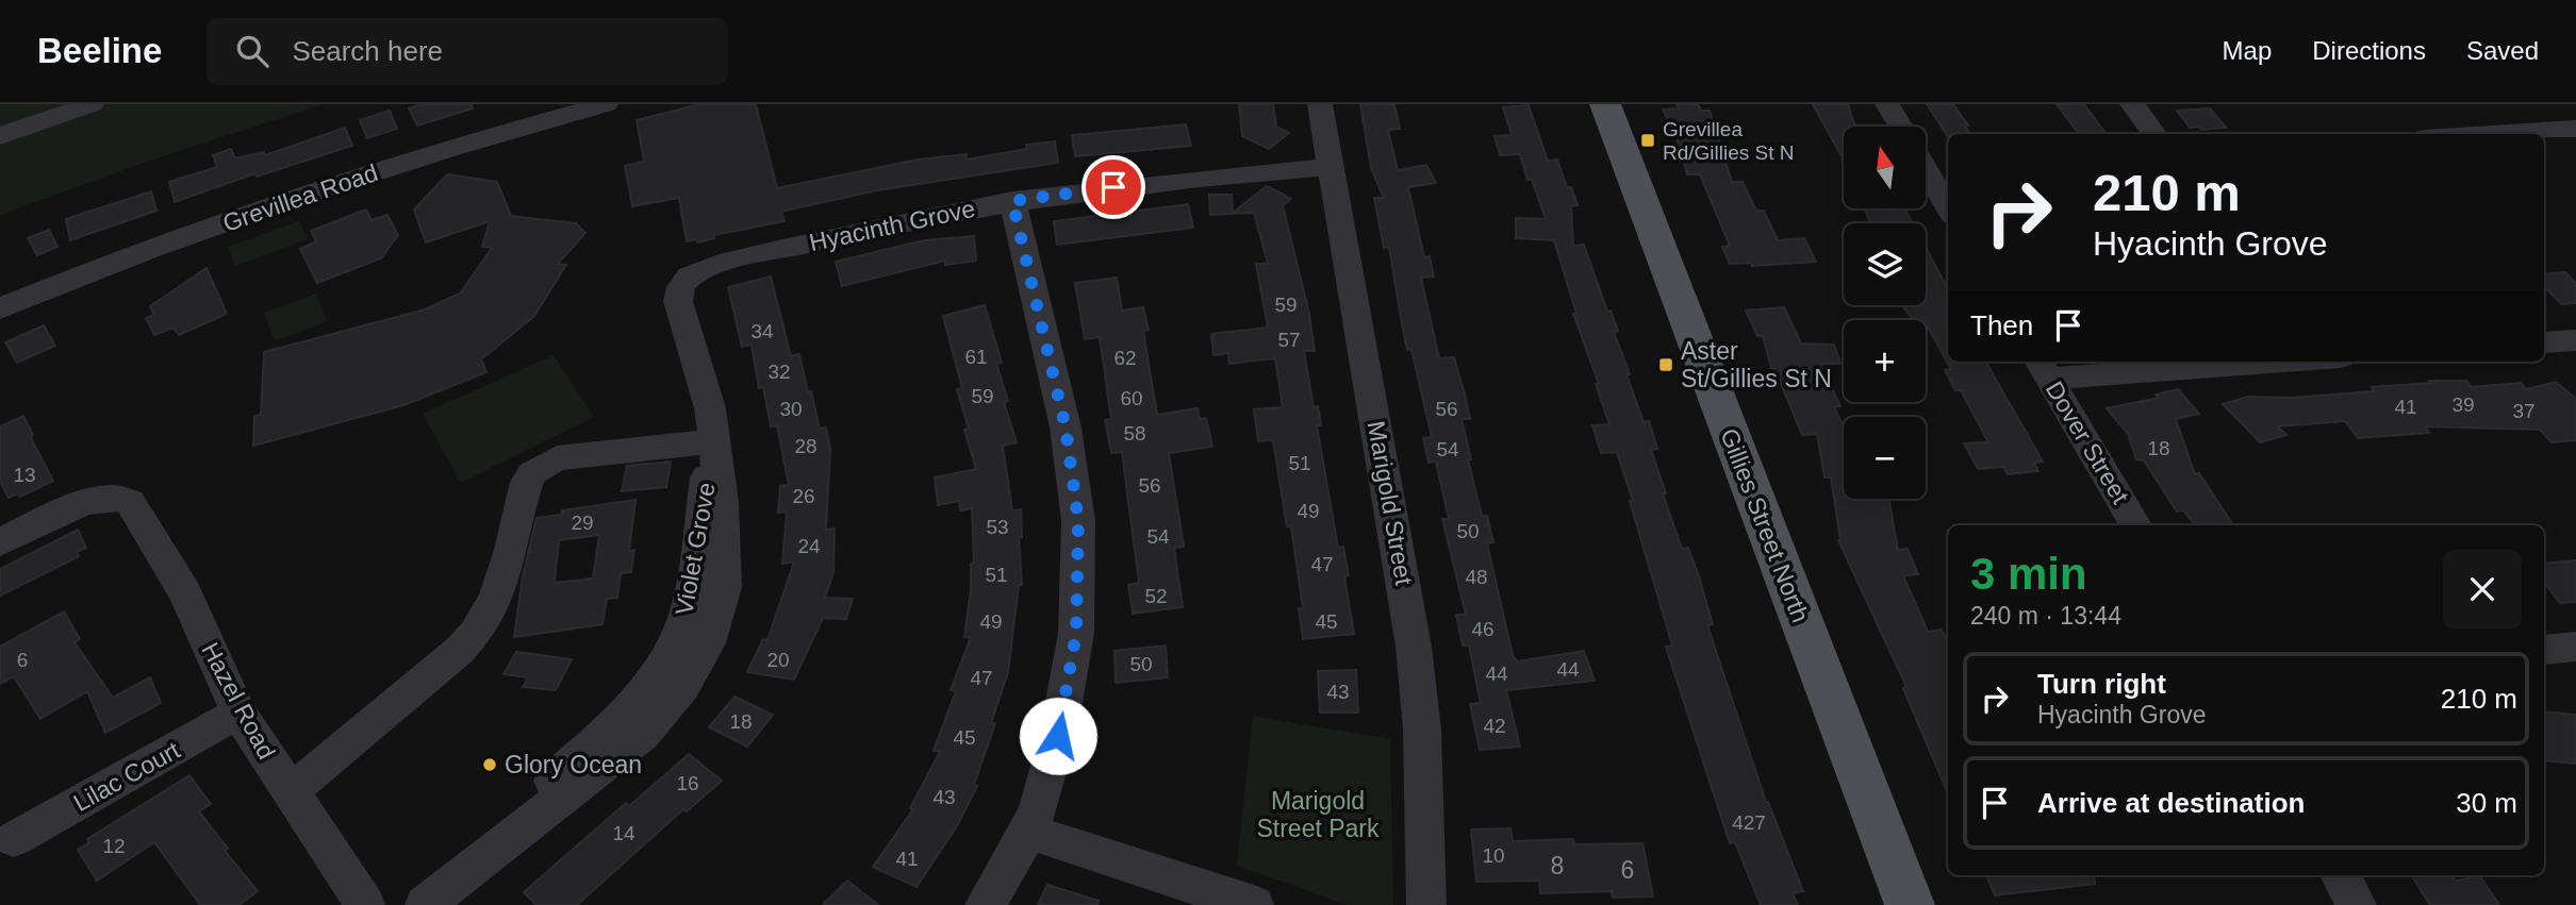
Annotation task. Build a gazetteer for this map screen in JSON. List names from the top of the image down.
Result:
{
  "streets": {
    "main road": ["Gillies Street North"],
    "street": [
      "Grevillea Road",
      "Hyacinth Grove",
      "Dover Street",
      "Marigold Street",
      "Violet Grove",
      "Hazel Road",
      "Lilac Court"
    ]
  },
  "crossings": [
    ["Hyacinth Grove", "Marigold Street"],
    ["Hyacinth Grove", "Violet Grove"],
    ["Hazel Road", "Lilac Court"]
  ],
  "parks": ["Marigold Street Park"],
  "places": {
    "transit": ["Grevillea Rd/Gillies St N", "Aster St/Gillies St N"],
    "other": ["Glory Ocean"]
  },
  "house_numbers": [
    "59",
    "34",
    "57",
    "61",
    "62",
    "32",
    "59",
    "60",
    "39",
    "41",
    "30",
    "56",
    "37",
    "58",
    "28",
    "18",
    "54",
    "51",
    "13",
    "56",
    "26",
    "49",
    "29",
    "53",
    "50",
    "54",
    "24",
    "47",
    "51",
    "48",
    "52",
    "49",
    "45",
    "46",
    "6",
    "20",
    "50",
    "44",
    "44",
    "47",
    "43",
    "18",
    "42",
    "45",
    "16",
    "43",
    "427",
    "14",
    "12",
    "10",
    "41",
    "8",
    "6"
  ],
  "north": "top",
  "page": {
    "header": "Beeline",
    "search": "Search here",
    "nav": ["Map", "Directions", "Saved"],
    "map_buttons": ["+", "−"],
    "turn": ["210 m", "Hyacinth Grove"],
    "then": "Then",
    "heading": ["3 min", "240 m · 13:44"],
    "list": [
      {
        "name": "Turn right",
        "note": "Hyacinth Grove",
        "value": "210 m"
      },
      {
        "name": "Arrive at destination",
        "value": "30 m"
      }
    ]
  }
}
